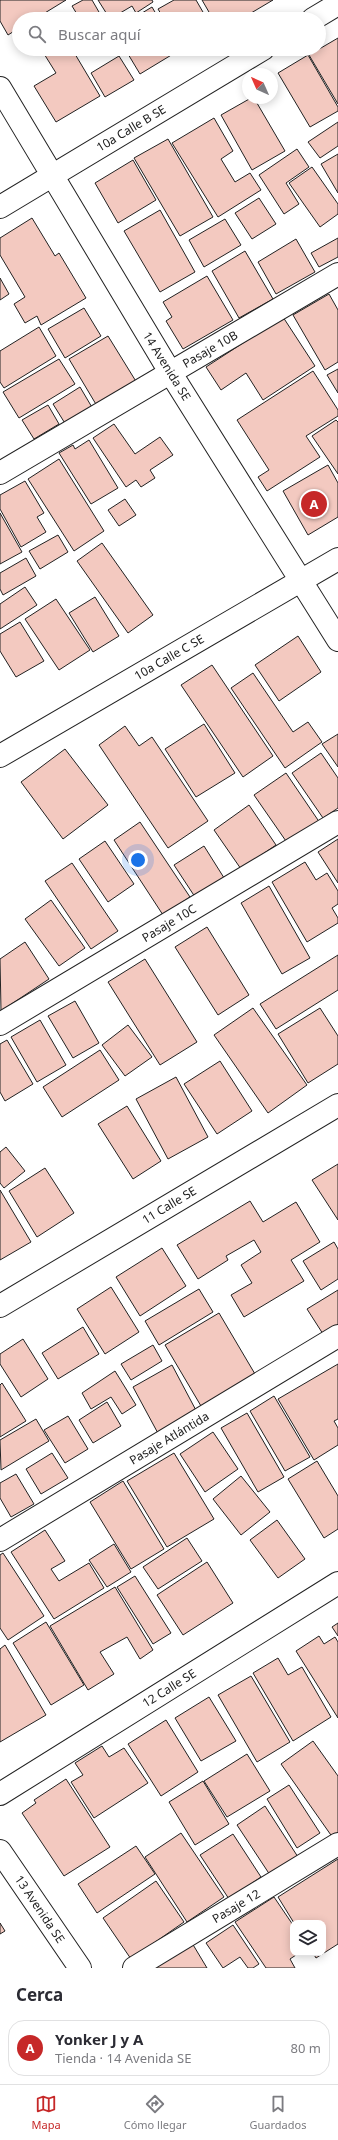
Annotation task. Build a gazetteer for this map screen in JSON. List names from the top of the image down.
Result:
{
  "streets": {
    "street": [
      "10a Calle B SE",
      "Pasaje 10B",
      "14 Avenida SE",
      "10a Calle C SE",
      "Pasaje 10C",
      "11 Calle SE",
      "Pasaje Atlántida",
      "12 Calle SE",
      "Pasaje 12",
      "13 Avenida SE"
    ]
  },
  "crossings": [
    ["10a Calle B SE", "14 Avenida SE"],
    ["Pasaje 10B", "14 Avenida SE"],
    ["14 Avenida SE", "10a Calle C SE"]
  ],
  "north": "top left",
  "page": {
    "search": "Buscar aquí",
    "pins": "A",
    "heading": "Cerca",
    "list": [
      {
        "mark": "A",
        "name": "Yonker J y A",
        "note": "Tienda · 14 Avenida SE",
        "value": "80 m"
      }
    ],
    "nav": ["Mapa", "Cómo llegar", "Guardados"]
  }
}
